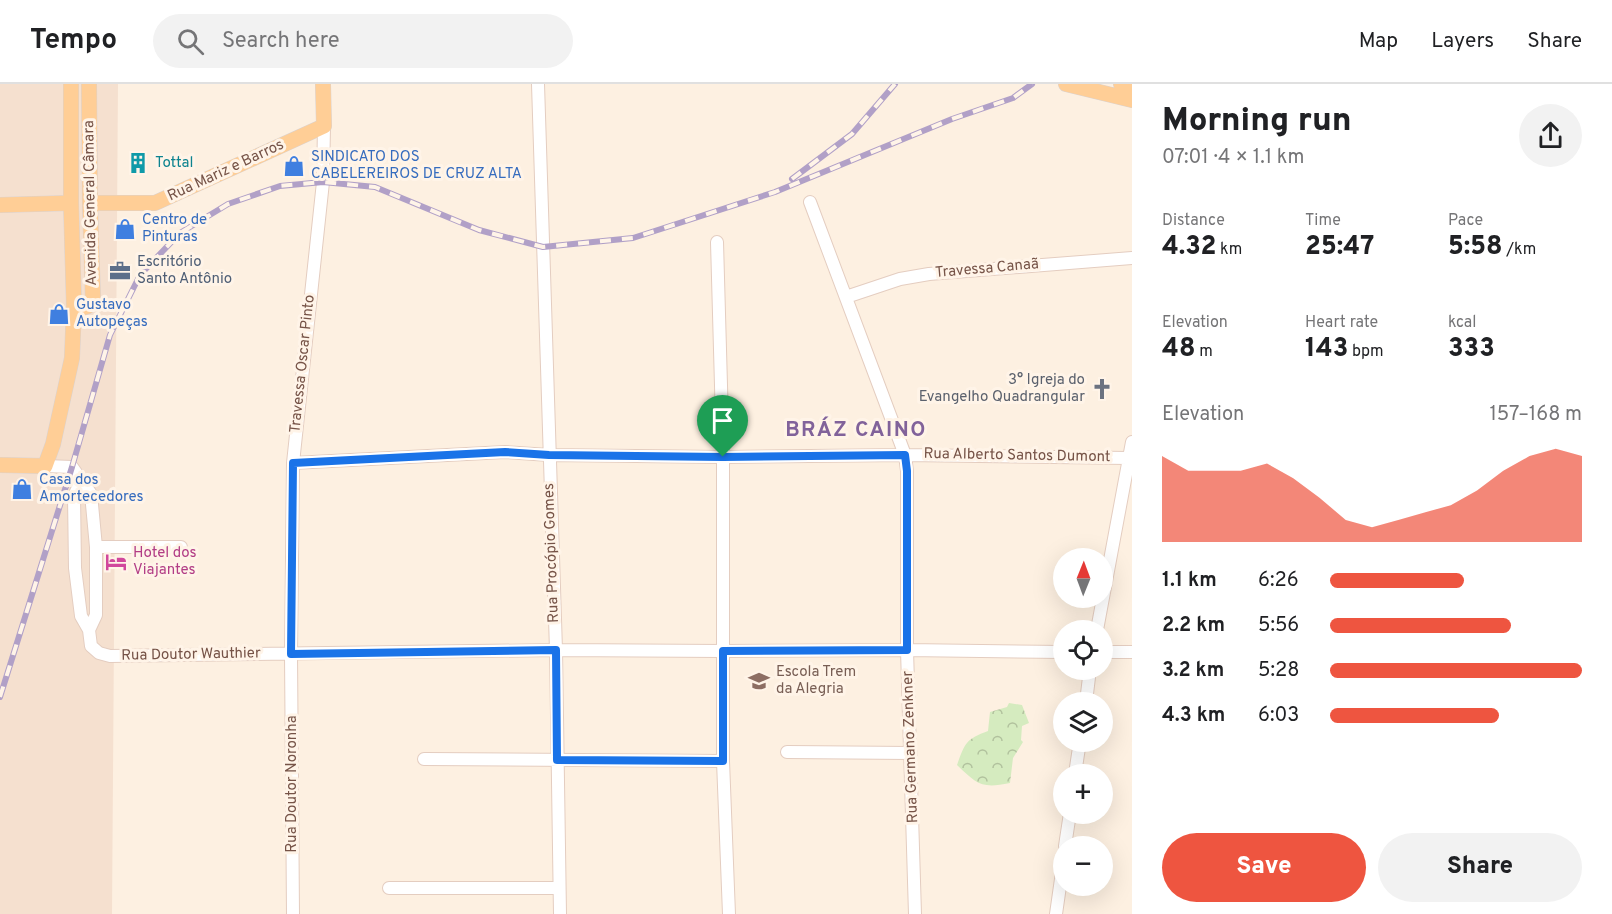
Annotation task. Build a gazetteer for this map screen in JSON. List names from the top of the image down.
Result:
{
  "streets": {
    "main road": ["Rua Mariz e Barros", "Avenida General Câmara"],
    "street": [
      "Travessa Canaã",
      "Travessa Oscar Pinto",
      "Rua Alberto Santos Dumont",
      "Rua Procópio Gomes",
      "Rua Doutor Wauthier",
      "Rua Germano Zenkner",
      "Rua Doutor Noronha"
    ]
  },
  "crossings": [
    ["Rua Mariz e Barros", "Avenida General Câmara"],
    ["Rua Mariz e Barros", "Travessa Oscar Pinto"],
    ["Travessa Canaã", "Rua Germano Zenkner"],
    ["Travessa Oscar Pinto", "Rua Alberto Santos Dumont"],
    ["Travessa Oscar Pinto", "Rua Doutor Wauthier"],
    ["Travessa Oscar Pinto", "Rua Doutor Noronha"],
    ["Rua Alberto Santos Dumont", "Rua Procópio Gomes"],
    ["Rua Alberto Santos Dumont", "Rua Germano Zenkner"],
    ["Rua Procópio Gomes", "Rua Doutor Wauthier"],
    ["Rua Doutor Wauthier", "Rua Germano Zenkner"],
    ["Rua Doutor Wauthier", "Rua Doutor Noronha"]
  ],
  "districts": ["BRÁZ CAINO"],
  "places": {
    "building": ["Tottal"],
    "shop": [
      "SINDICATO DOS CABELEREIROS DE CRUZ ALTA",
      "Centro de Pinturas",
      "Gustavo Autopeças",
      "Casa dos Amortecedores"
    ],
    "office": ["Escritório Santo Antônio"],
    "church": ["3° Igreja do Evangelho Quadrangular"],
    "hotel": ["Hotel dos Viajantes"],
    "school or university": ["Escola Trem da Alegria"]
  },
  "north": "top",
  "page": {
    "header": "Tempo",
    "search": "Search here",
    "nav": ["Map", "Layers", "Share"],
    "heading": ["Morning run", "07:01 · 4 × 1.1 km"],
    "stats": [
      ["Distance", "4.32 km"],
      ["Time", "25:47"],
      ["Pace", "5:58 /km"],
      ["Elevation", "48 m"],
      ["Heart rate", "143 bpm"],
      ["kcal", "333"]
    ],
    "chart": ["Elevation", "157–168 m"],
    "map_buttons": ["+", "−"],
    "list": [
      {
        "name": "1.1 km",
        "note": "6:26"
      },
      {
        "name": "2.2 km",
        "note": "5:56"
      },
      {
        "name": "3.2 km",
        "note": "5:28"
      },
      {
        "name": "4.3 km",
        "note": "6:03"
      }
    ],
    "buttons": ["Save", "Share"]
  }
}
